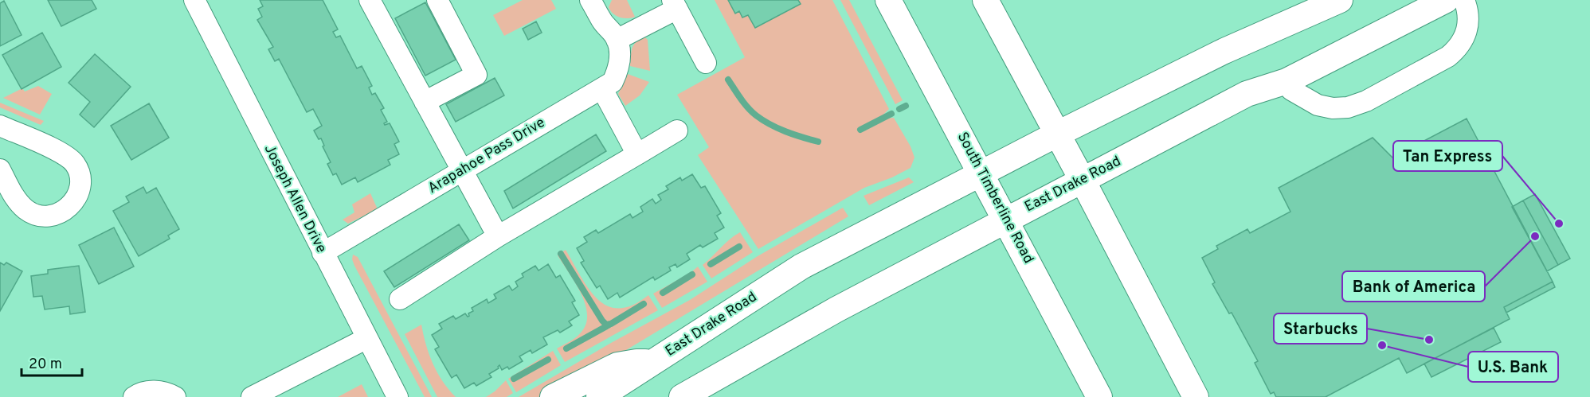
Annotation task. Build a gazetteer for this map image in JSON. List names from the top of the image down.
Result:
{
  "streets": {
    "main road": ["East Drake Road", "South Timberline Road"],
    "street": ["Arapahoe Pass Drive", "Joseph Allen Drive"]
  },
  "crossings": [
    ["Arapahoe Pass Drive", "Joseph Allen Drive"],
    ["East Drake Road", "South Timberline Road"]
  ],
  "places": [
    "Tan Express",
    "Bank of America",
    "Starbucks",
    "U.S. Bank"
  ],
  "scale_bar": "20 m"
}
